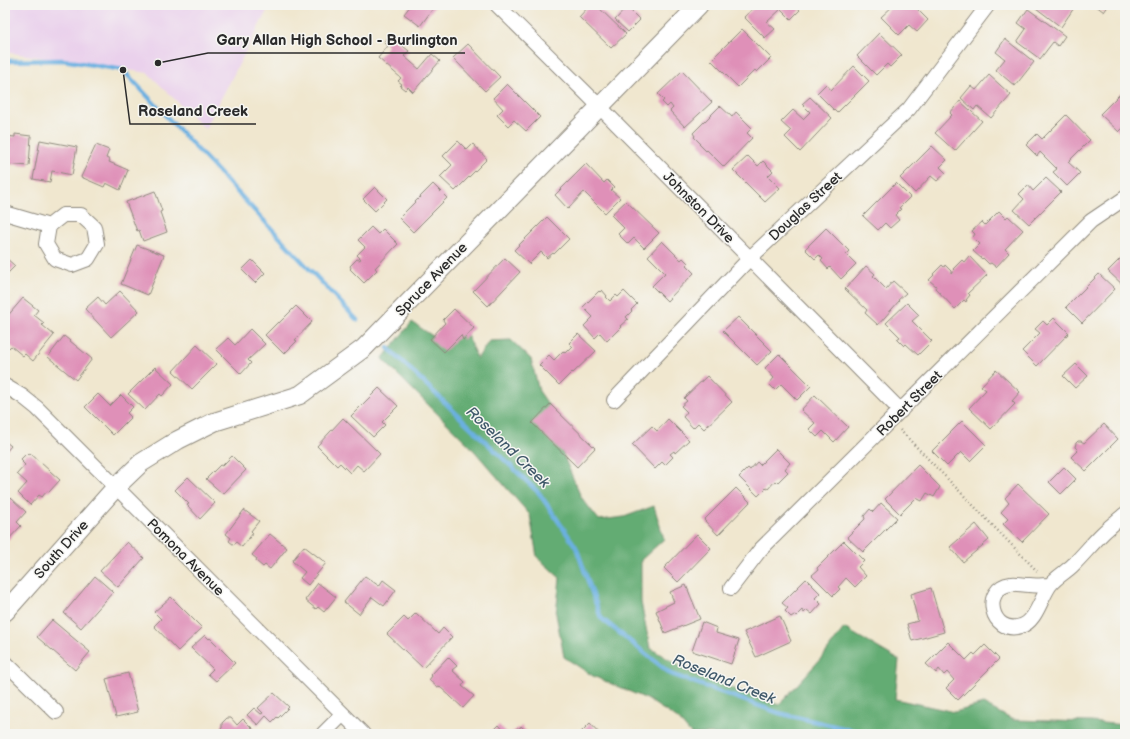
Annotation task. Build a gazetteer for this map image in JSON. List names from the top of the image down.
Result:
{
  "streets": {
    "street": [
      "Douglas Street",
      "Johnston Drive",
      "Spruce Avenue",
      "Robert Street",
      "South Drive",
      "Pomona Avenue"
    ]
  },
  "crossings": [
    ["Douglas Street", "Johnston Drive"],
    ["Johnston Drive", "Spruce Avenue"],
    ["Johnston Drive", "Robert Street"],
    ["Spruce Avenue", "South Drive"],
    ["Spruce Avenue", "Pomona Avenue"],
    ["South Drive", "Pomona Avenue"]
  ],
  "water": ["Roseland Creek"],
  "places": ["Gary Allan High School - Burlington", "Roseland Creek"]
}
